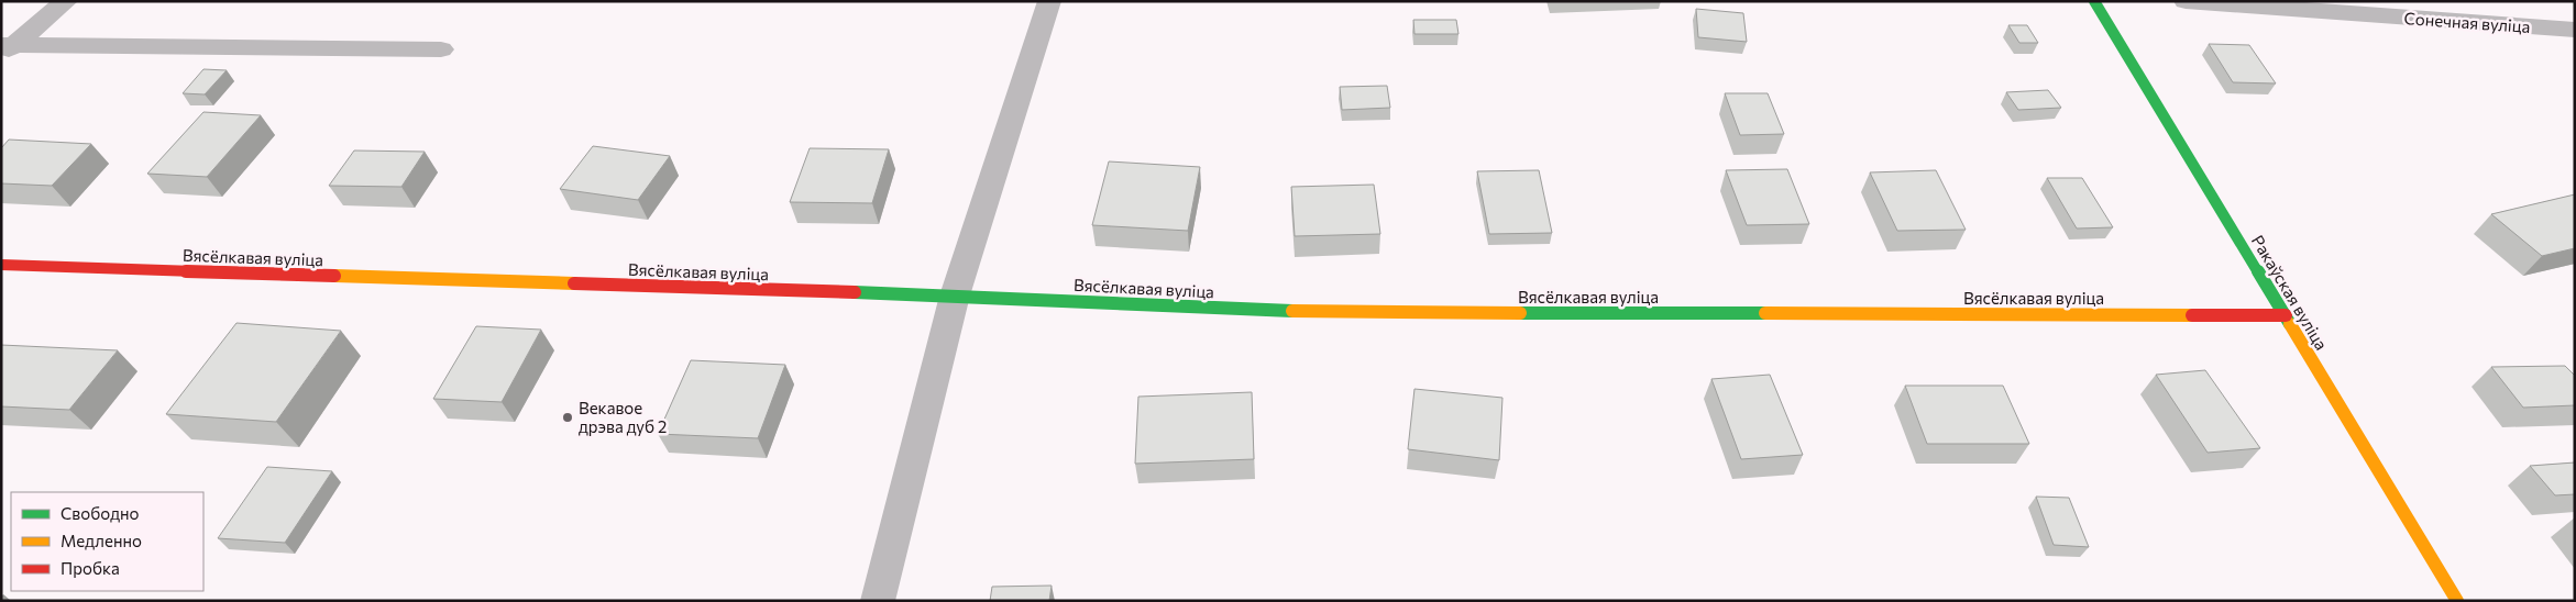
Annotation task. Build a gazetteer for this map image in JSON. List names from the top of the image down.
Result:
{
  "streets": {
    "street": ["Сонечная вуліца", "Вясёлкавая вуліца", "Ракаўская вуліца"]
  },
  "crossings": [
    ["Вясёлкавая вуліца", "Ракаўская вуліца"]
  ],
  "places": ["Векавое дрэва дуб 2"],
  "legend": ["Свободно", "Медленно", "Пробка"]
}
